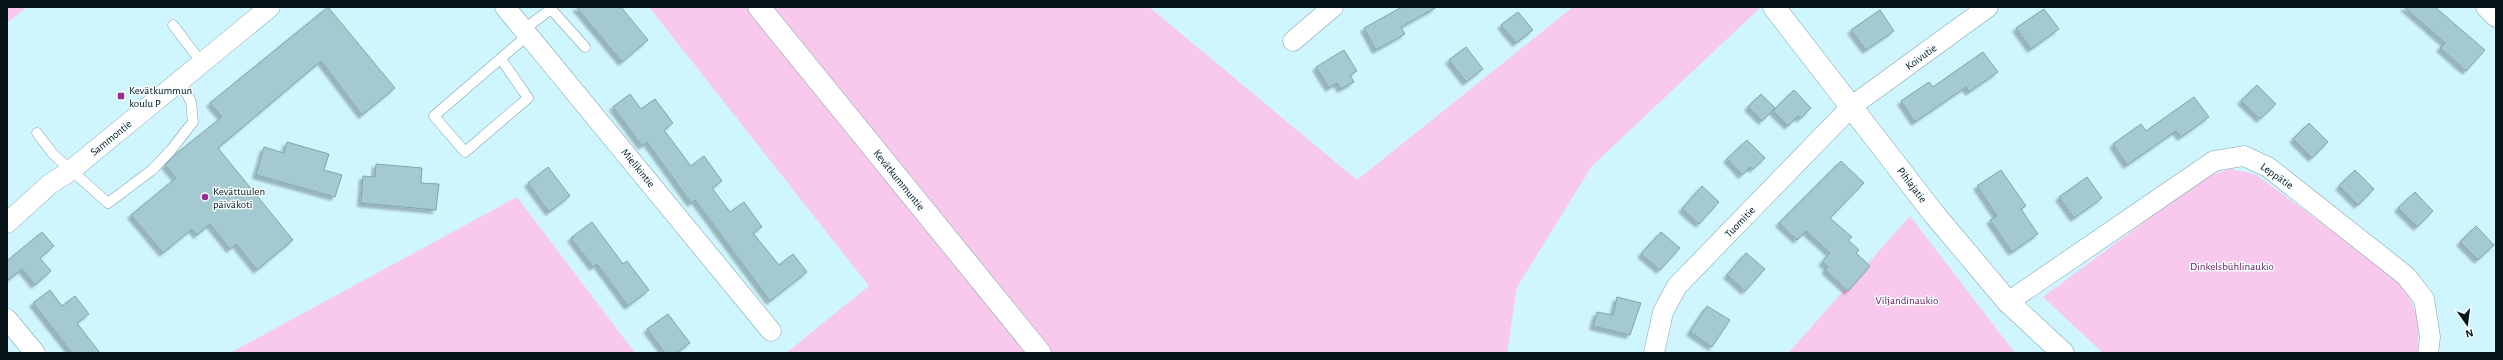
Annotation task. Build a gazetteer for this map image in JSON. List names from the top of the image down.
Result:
{
  "streets": {
    "street": [
      "Koivutie",
      "Sammontie",
      "Mielikintie",
      "Leppätie",
      "Kevätkummuntie",
      "Pihlajatie",
      "Tuomitie"
    ]
  },
  "crossings": [
    ["Koivutie", "Pihlajatie"],
    ["Koivutie", "Tuomitie"],
    ["Leppätie", "Pihlajatie"],
    ["Pihlajatie", "Tuomitie"]
  ],
  "parks": ["Dinkelsbühlinaukio", "Viljandinaukio"],
  "places": {
    "transit": ["Kevätkummun koulu P"],
    "other": ["Kevättuulen päiväkoti"]
  },
  "north": "bottom"
}
